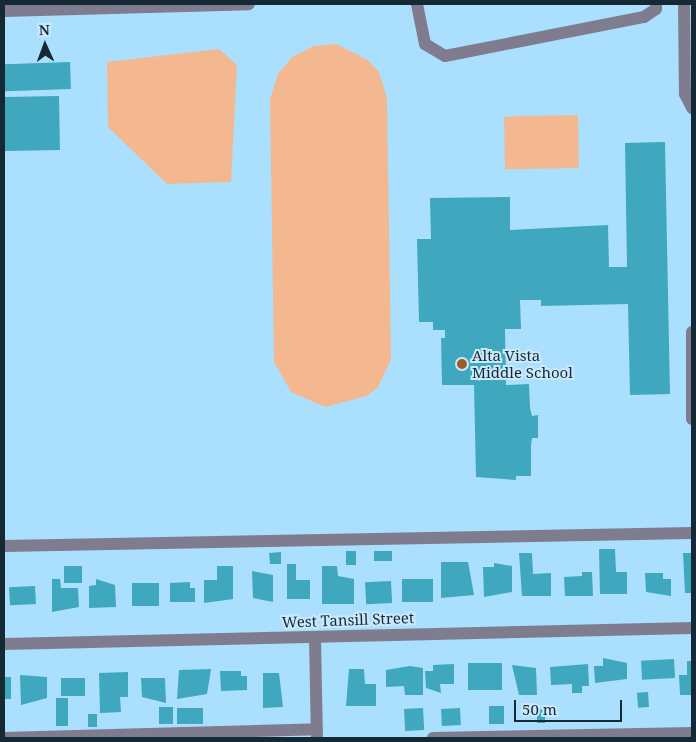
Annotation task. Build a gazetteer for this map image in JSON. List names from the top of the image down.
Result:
{
  "streets": {
    "street": ["West Tansill Street"]
  },
  "places": ["Alta Vista Middle School"],
  "scale_bar": "50 m",
  "north": "top"
}
